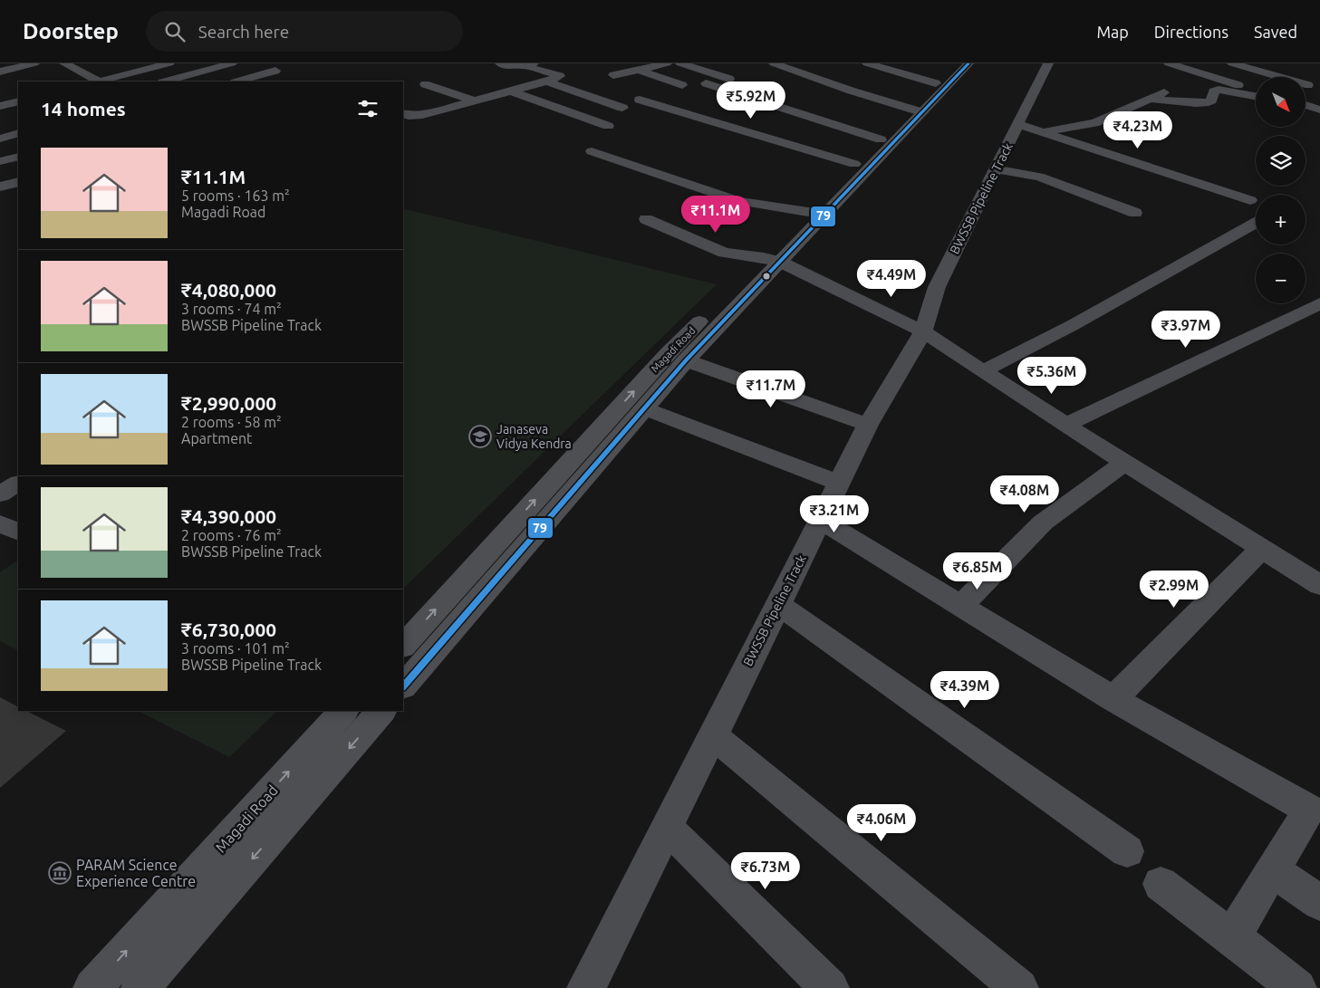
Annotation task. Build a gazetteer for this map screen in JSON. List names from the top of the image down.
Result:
{
  "streets": {
    "main road": ["Magadi Road"],
    "street": ["BWSSB Pipeline Track"]
  },
  "places": {
    "school or university": ["Janaseva Vidya Kendra"],
    "museum": ["PARAM Science Experience Centre"]
  },
  "lines": ["transit line 79"],
  "north": "bottom right",
  "page": {
    "header": "Doorstep",
    "search": "Search here",
    "nav": ["Map", "Directions", "Saved"],
    "map_buttons": ["+", "−"],
    "price": [
      "₹5.92M",
      "₹4.23M",
      "₹11.1M",
      "₹4.49M",
      "₹3.97M",
      "₹5.36M",
      "₹11.7M",
      "₹4.08M",
      "₹3.21M",
      "₹6.85M",
      "₹2.99M",
      "₹4.39M",
      "₹4.06M",
      "₹6.73M"
    ],
    "heading": "14 homes",
    "list": [
      {
        "name": "₹11.1M",
        "note": "5 rooms · 163 m² · Magadi Road"
      },
      {
        "name": "₹4,080,000",
        "note": "3 rooms · 74 m² · BWSSB Pipeline Track"
      },
      {
        "name": "₹2,990,000",
        "note": "2 rooms · 58 m² · Apartment"
      },
      {
        "name": "₹4,390,000",
        "note": "2 rooms · 76 m² · BWSSB Pipeline Track"
      },
      {
        "name": "₹6,730,000",
        "note": "3 rooms · 101 m² · BWSSB Pipeline Track"
      }
    ]
  }
}
